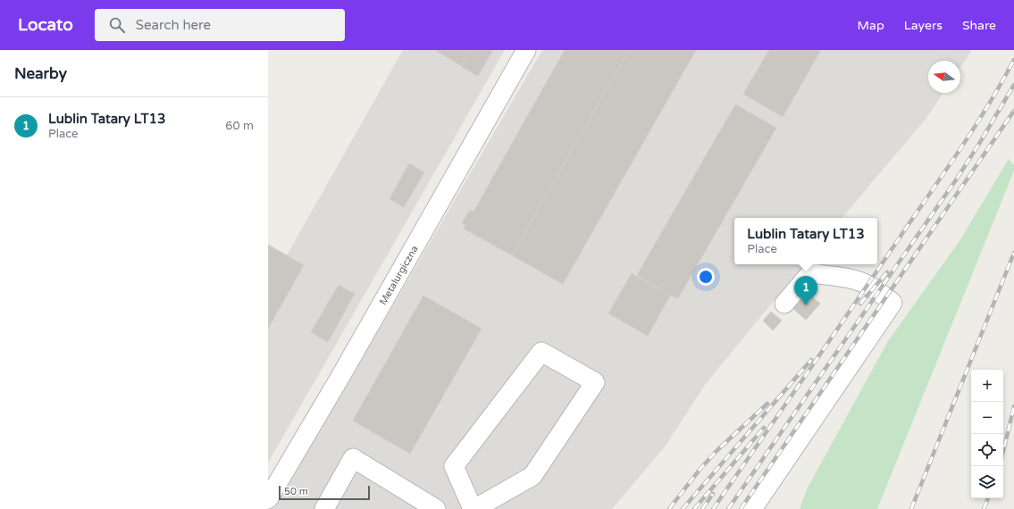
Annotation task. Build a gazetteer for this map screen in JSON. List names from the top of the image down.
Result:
{
  "streets": {
    "street": ["Metalurgiczna"]
  },
  "scale_bar": "50 m",
  "north": "left",
  "page": {
    "header": "Locato",
    "search": "Search here",
    "nav": ["Map", "Layers", "Share"],
    "heading": "Nearby",
    "list": [
      {
        "mark": "1",
        "name": "Lublin Tatary LT13",
        "note": "Place",
        "value": "60 m"
      }
    ],
    "popup": ["Lublin Tatary LT13", "Place"],
    "pins": "1",
    "map_buttons": ["+", "−"],
    "scale": "50 m"
  }
}
